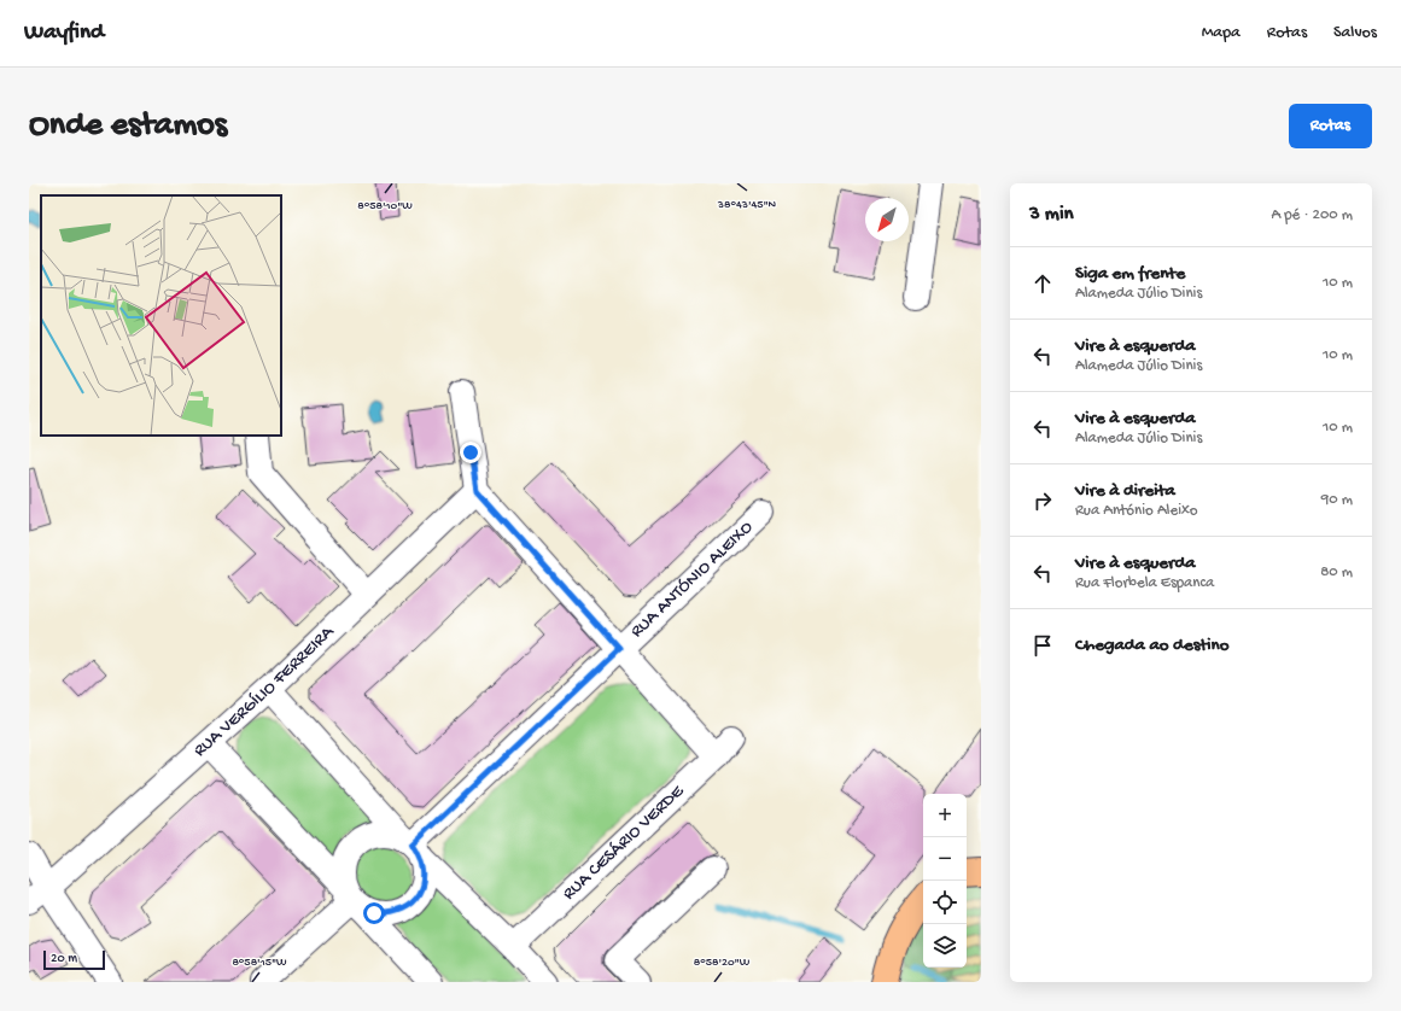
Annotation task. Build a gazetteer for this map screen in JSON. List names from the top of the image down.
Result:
{
  "streets": {
    "street": ["RUA ANTÓNIO ALEIXO", "RUA VERGÍLIO FERREIRA", "RUA CESÁRIO VERDE"]
  },
  "scale_bar": "20 m",
  "north": "bottom left",
  "page": {
    "header": "Wayfind",
    "nav": ["Mapa", "Rotas", "Salvos"],
    "buttons": "Rotas",
    "title": "Onde estamos",
    "heading": ["3 min", "A pé · 200 m"],
    "list": [
      ["Siga em frente", "Alameda Júlio Dinis", "10 m"],
      ["Vire à esquerda", "Alameda Júlio Dinis", "10 m"],
      ["Vire à esquerda", "Alameda Júlio Dinis", "10 m"],
      ["Vire à direita", "Rua António Aleixo", "90 m"],
      ["Vire à esquerda", "Rua Florbela Espanca", "80 m"],
      "Chegada ao destino"
    ],
    "map_buttons": ["+", "−"],
    "scale": "20 m"
  },
  "coordinates": [
    "38°43'45\"N",
    "8°58'10\"W",
    "8°58'15\"W",
    "8°58'20\"W"
  ]
}
